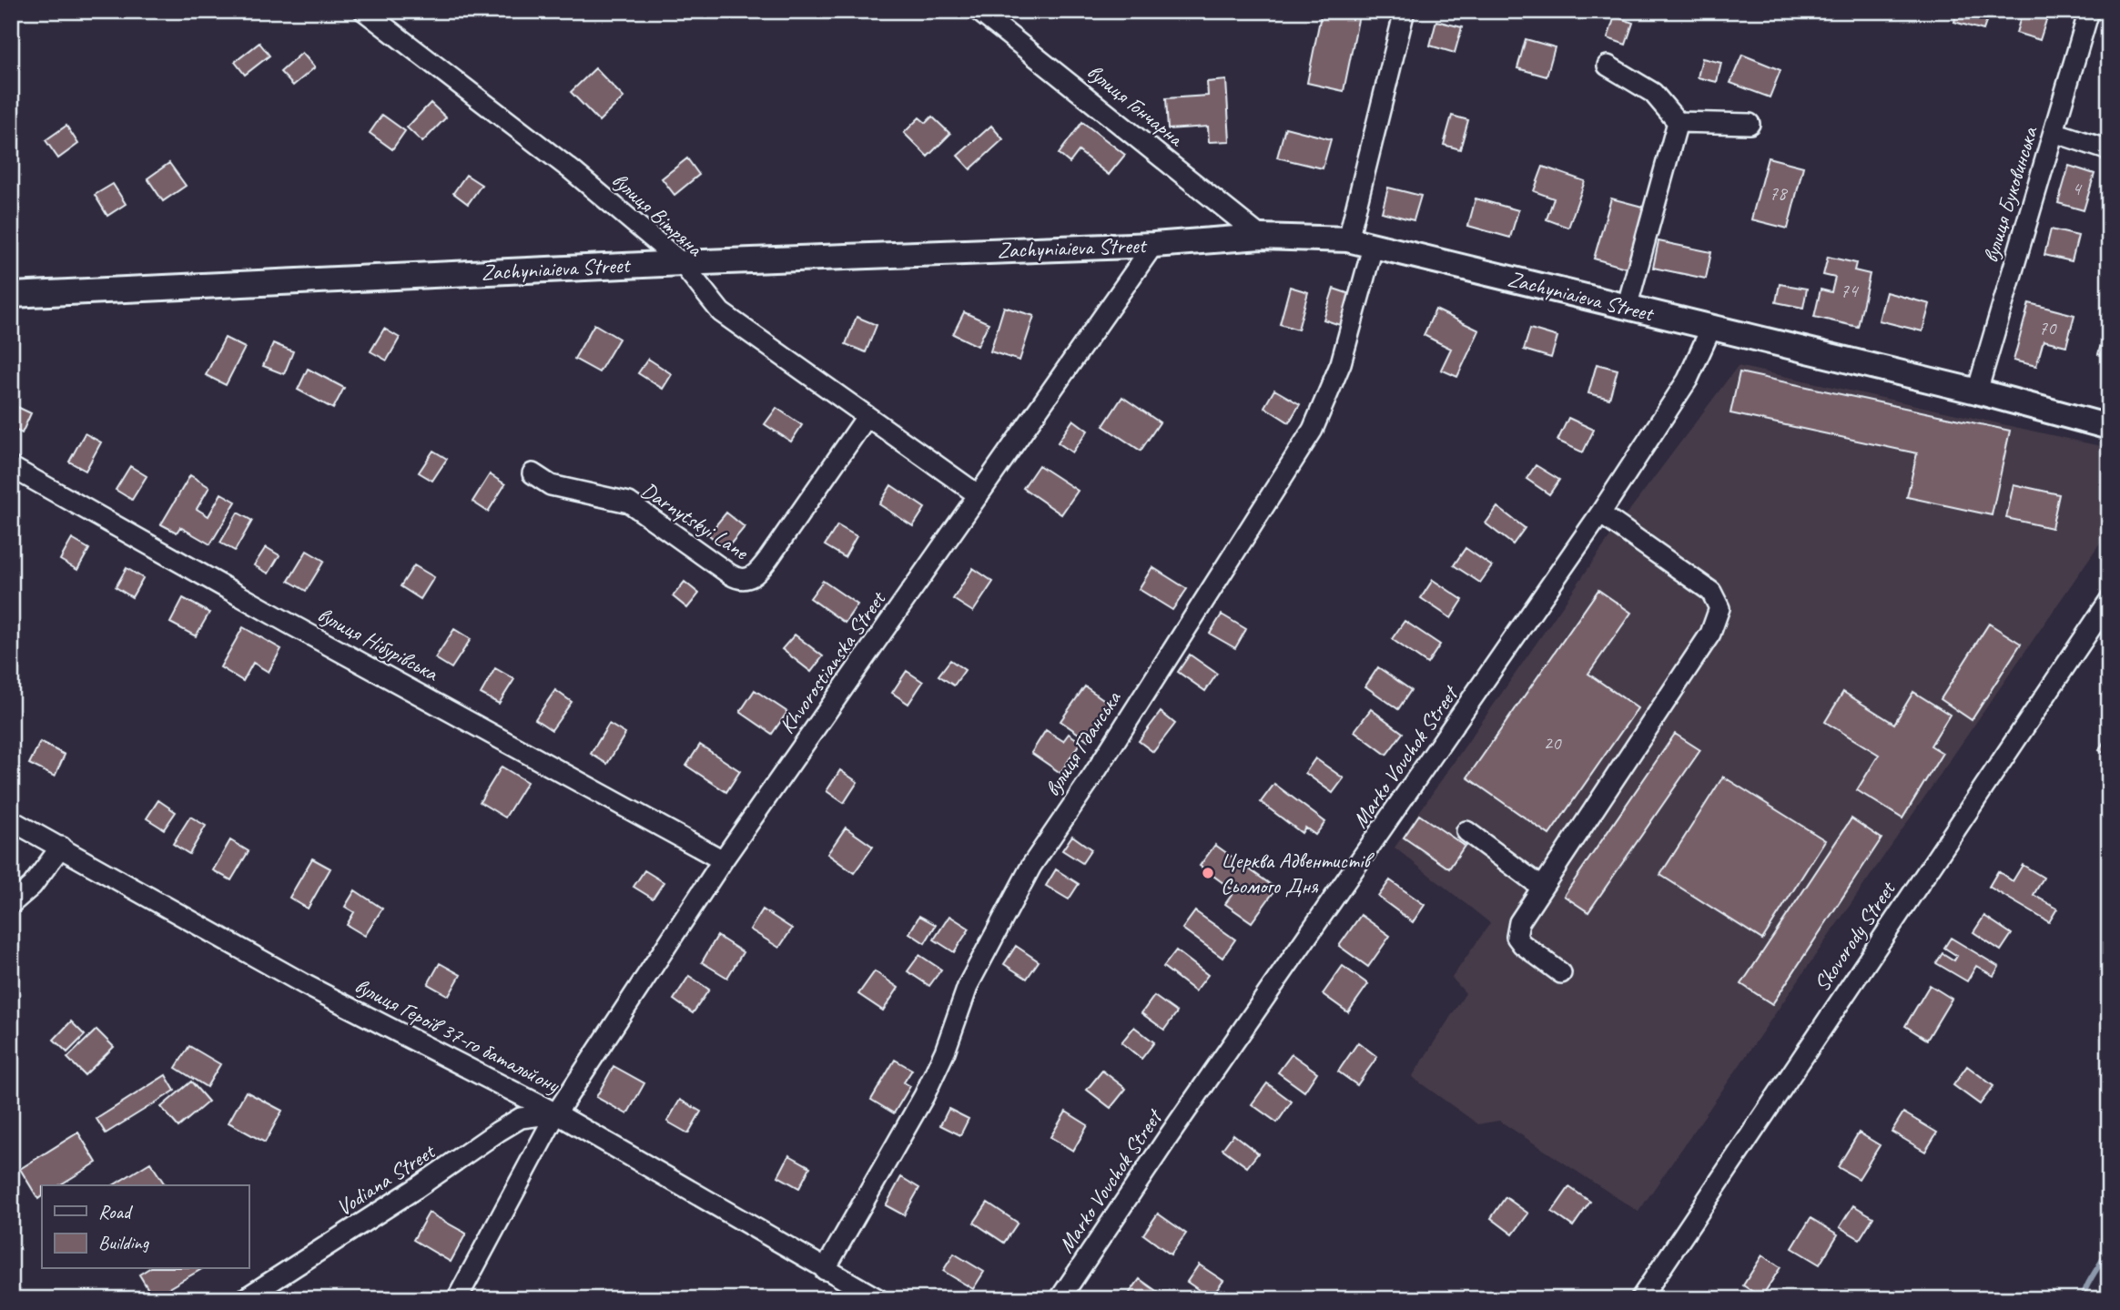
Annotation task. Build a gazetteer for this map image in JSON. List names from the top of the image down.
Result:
{
  "streets": {
    "main road": ["Zachyniaieva Street"],
    "street": [
      "вулиця Гончарна",
      "вулиця Буковинська",
      "вулиця Вітряна",
      "Darnytskyi Lane",
      "вулиця Нібурівська",
      "Khvorostianska Street",
      "вулиця Гданська",
      "Marko Vovchok Street",
      "Skovorody Street",
      "вулиця Героїв 37-го батальйону",
      "Vodiana Street"
    ]
  },
  "crossings": [
    ["вулиця Гончарна", "Zachyniaieva Street"],
    ["вулиця Буковинська", "Zachyniaieva Street"],
    ["вулиця Вітряна", "Zachyniaieva Street"],
    ["вулиця Вітряна", "Darnytskyi Lane"],
    ["вулиця Вітряна", "Khvorostianska Street"],
    ["Zachyniaieva Street", "Khvorostianska Street"],
    ["Zachyniaieva Street", "вулиця Гданська"],
    ["Zachyniaieva Street", "Marko Vovchok Street"],
    ["вулиця Нібурівська", "Khvorostianska Street"],
    ["Khvorostianska Street", "вулиця Героїв 37-го батальйону"],
    ["Khvorostianska Street", "Vodiana Street"],
    ["вулиця Гданська", "вулиця Героїв 37-го батальйону"],
    ["вулиця Героїв 37-го батальйону", "Vodiana Street"]
  ],
  "places": ["Церква Адвентистів Сьомого Дня"],
  "house_numbers": [
    "4",
    "78",
    "74",
    "70",
    "20"
  ],
  "legend": ["Road", "Building"]
}
